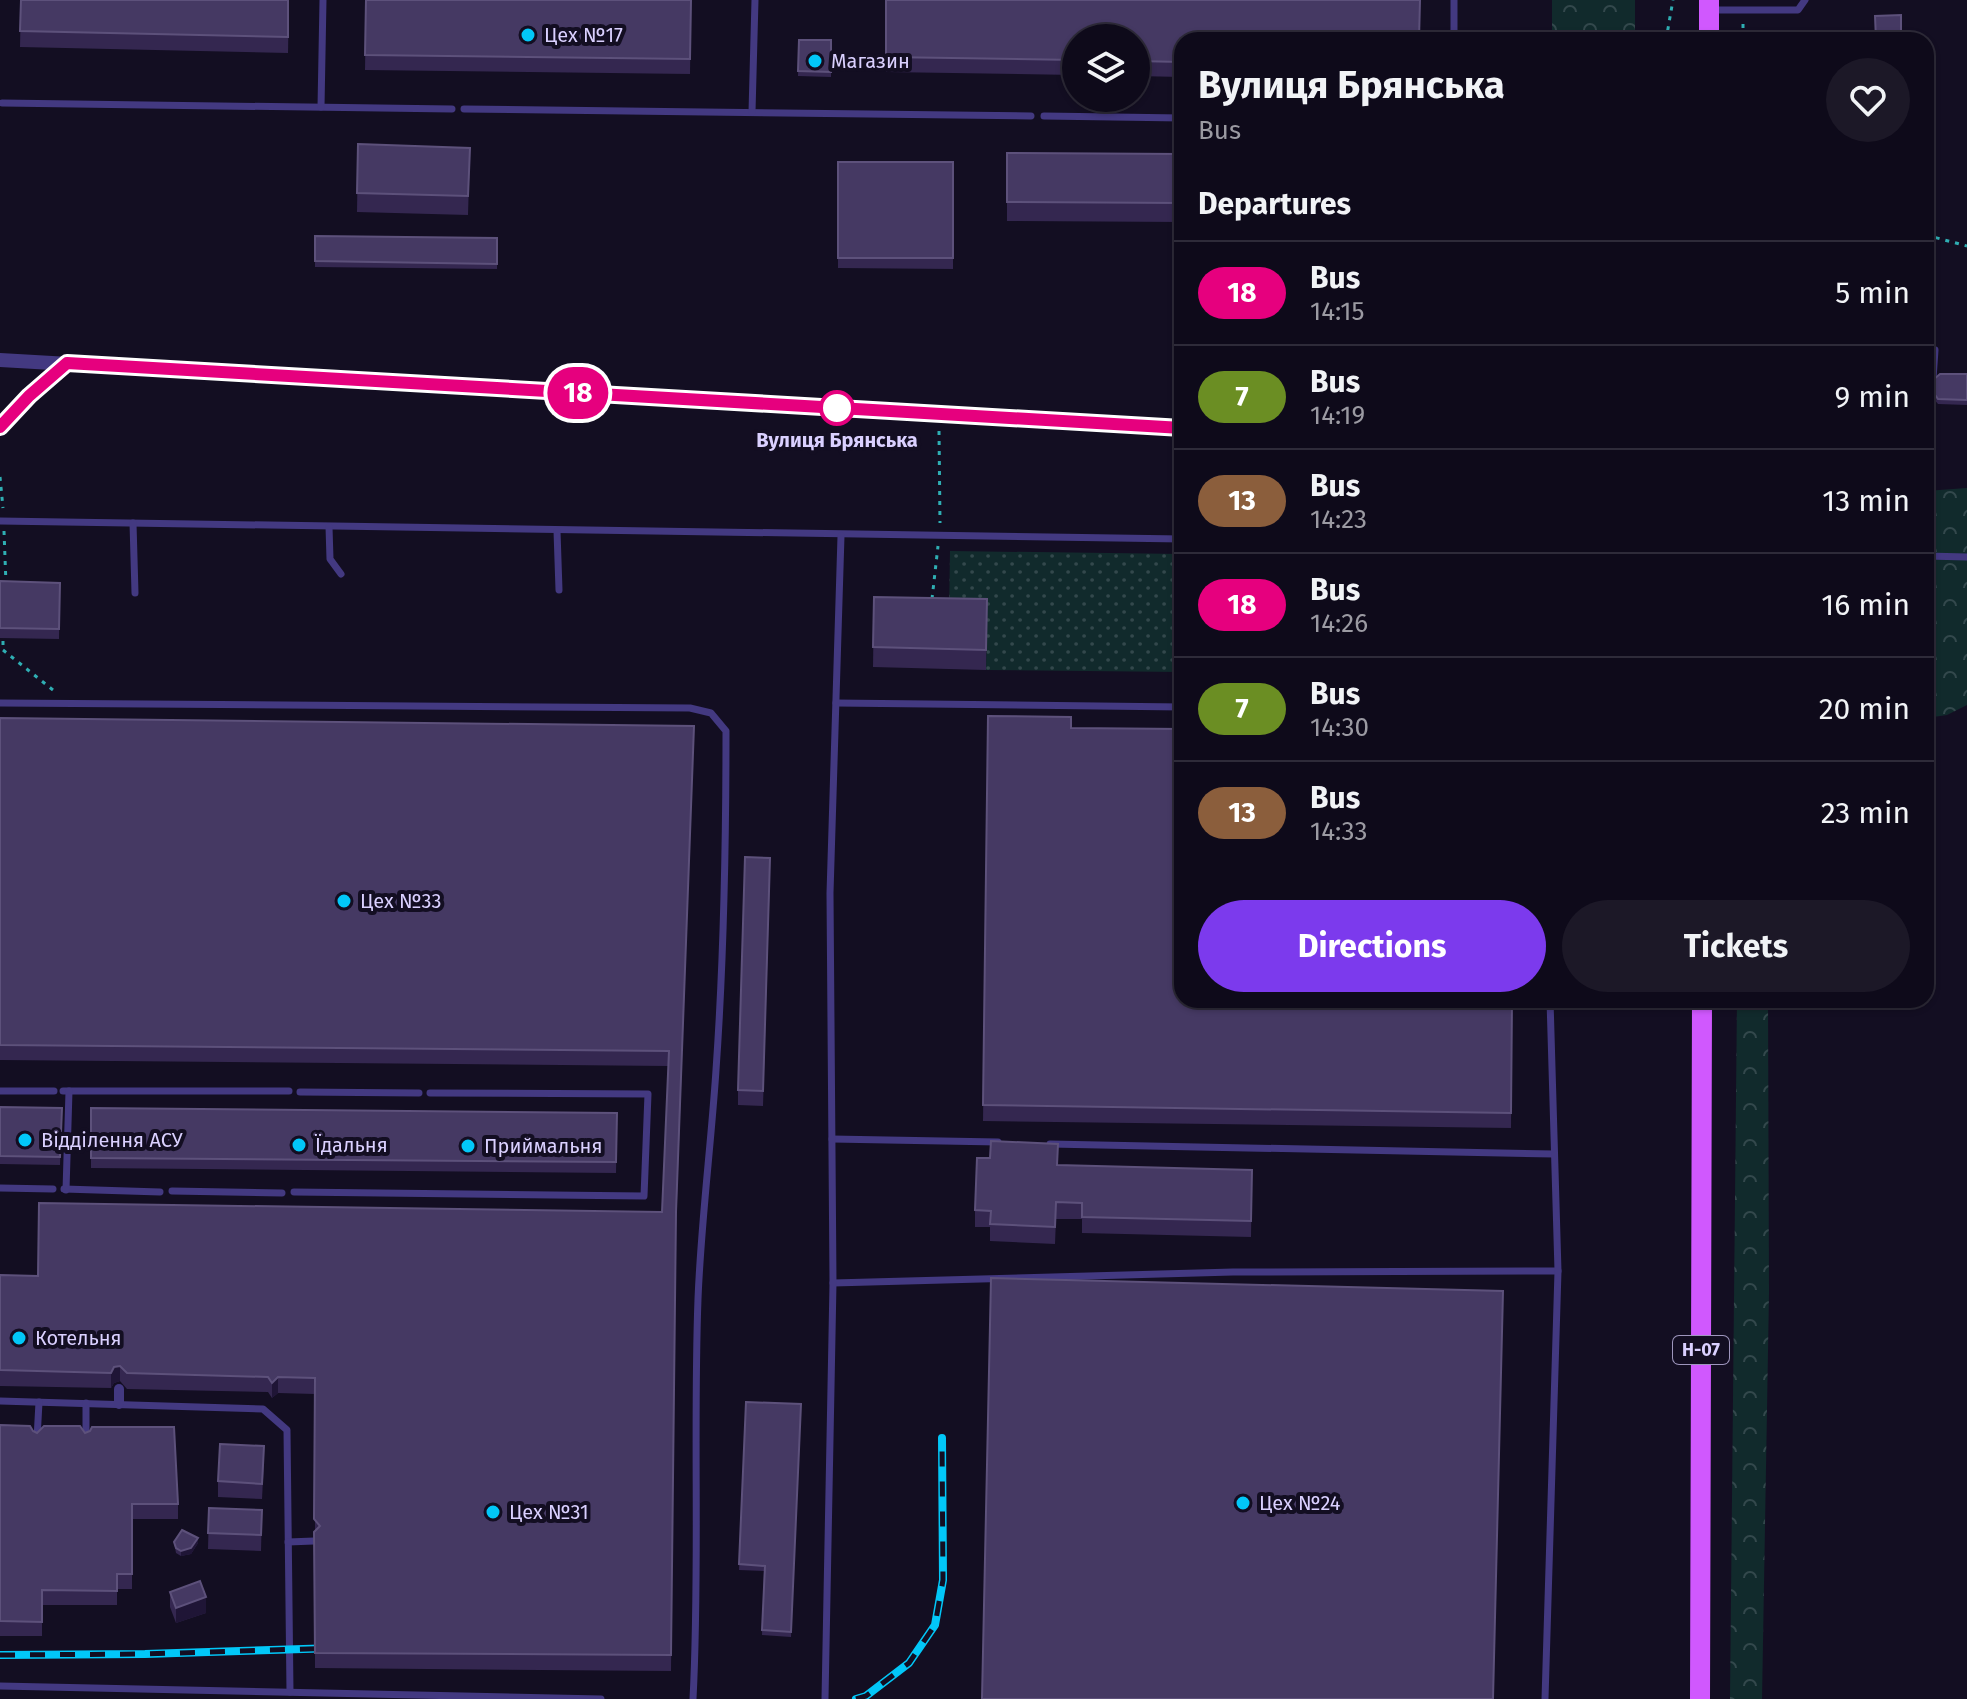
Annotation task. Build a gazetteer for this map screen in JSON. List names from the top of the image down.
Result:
{
  "streets": {
    "main road": ["Н-07"]
  },
  "places": [
    "Цех №17",
    "Магазин",
    "Вулиця Брянська",
    "Цех №33",
    "Відділення АСУ",
    "Їдальня",
    "Приймальня",
    "Котельня",
    "Цех №24",
    "Цех №31"
  ],
  "lines": ["bus line 18"],
  "page": {
    "on_map": "18",
    "heading": [
      ["Вулиця Брянська", "Bus"],
      "Departures"
    ],
    "list": [
      {
        "mark": "18",
        "name": "Bus",
        "note": "14:15",
        "value": "5 min"
      },
      {
        "mark": "7",
        "name": "Bus",
        "note": "14:19",
        "value": "9 min"
      },
      {
        "mark": "13",
        "name": "Bus",
        "note": "14:23",
        "value": "13 min"
      },
      {
        "mark": "18",
        "name": "Bus",
        "note": "14:26",
        "value": "16 min"
      },
      {
        "mark": "7",
        "name": "Bus",
        "note": "14:30",
        "value": "20 min"
      },
      {
        "mark": "13",
        "name": "Bus",
        "note": "14:33",
        "value": "23 min"
      }
    ],
    "buttons": ["Directions", "Tickets"]
  }
}
